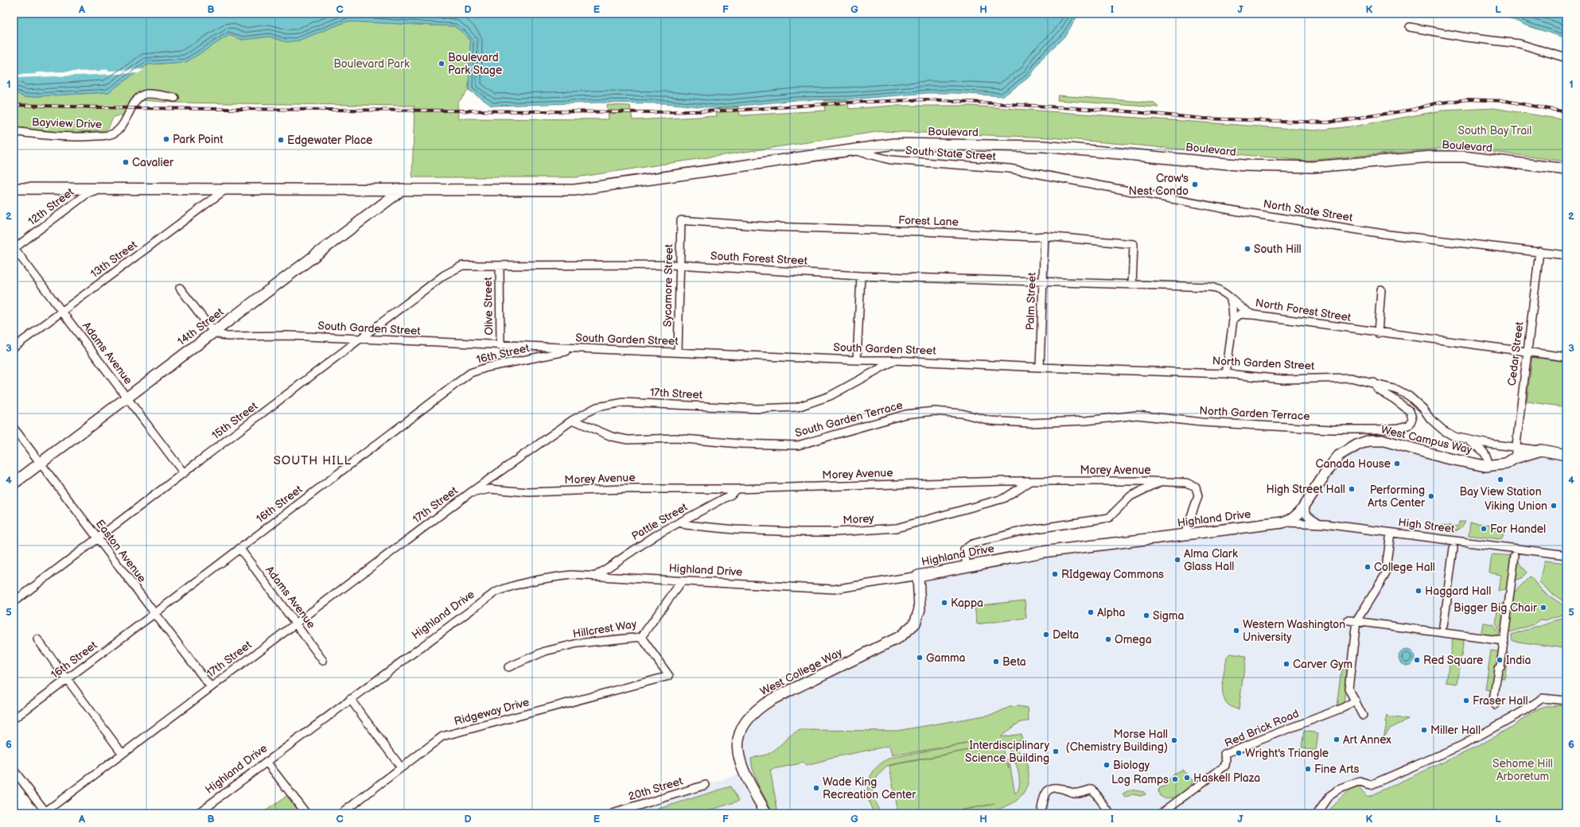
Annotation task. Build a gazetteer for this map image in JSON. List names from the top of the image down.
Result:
{
  "streets": {
    "main road": [
      "Boulevard",
      "14th Street",
      "North Garden Street",
      "West Campus Way",
      "Highland Drive",
      "West College Way"
    ],
    "street": [
      "Bayview Drive",
      "South State Street",
      "12th Street",
      "North State Street",
      "Forest Lane",
      "South Forest Street",
      "13th Street",
      "Sycamore Street",
      "Palm Street",
      "Olive Street",
      "North Forest Street",
      "South Garden Street",
      "Adams Avenue",
      "16th Street",
      "Cedar Street",
      "17th Street",
      "North Garden Terrace",
      "South Garden Terrace",
      "15th Street",
      "Morey Avenue",
      "Morey",
      "Pattle Street",
      "High Street",
      "Easton Avenue",
      "Hillcrest Way",
      "Ridgeway Drive",
      "Red Brick Road",
      "20th Street"
    ]
  },
  "crossings": [
    ["Boulevard", "South State Street"],
    ["Boulevard", "12th Street"],
    ["Boulevard", "13th Street"],
    ["Boulevard", "14th Street"],
    ["South State Street", "North State Street"],
    ["12th Street", "Adams Avenue"],
    ["North State Street", "Cedar Street"],
    ["Forest Lane", "Sycamore Street"],
    ["Forest Lane", "Palm Street"],
    ["Forest Lane", "North Forest Street"],
    ["South Forest Street", "Sycamore Street"],
    ["South Forest Street", "Palm Street"],
    ["South Forest Street", "Olive Street"],
    ["South Forest Street", "North Forest Street"],
    ["South Forest Street", "15th Street"],
    ["13th Street", "Adams Avenue"],
    ["Sycamore Street", "South Garden Street"],
    ["Palm Street", "North Forest Street"],
    ["Palm Street", "South Garden Street"],
    ["Palm Street", "North Garden Street"],
    ["Olive Street", "South Garden Street"],
    ["North Forest Street", "Cedar Street"],
    ["14th Street", "South Garden Street"],
    ["14th Street", "Adams Avenue"],
    ["14th Street", "Easton Avenue"],
    ["South Garden Street", "16th Street"],
    ["South Garden Street", "North Garden Street"],
    ["South Garden Street", "17th Street"],
    ["South Garden Street", "15th Street"],
    ["Adams Avenue", "16th Street"],
    ["Adams Avenue", "17th Street"],
    ["Adams Avenue", "15th Street"],
    ["16th Street", "Easton Avenue"],
    ["Cedar Street", "North Garden Street"],
    ["Cedar Street", "West Campus Way"],
    ["North Garden Street", "North Garden Terrace"],
    ["North Garden Street", "West Campus Way"],
    ["17th Street", "South Garden Terrace"],
    ["17th Street", "Morey Avenue"],
    ["17th Street", "Easton Avenue"],
    ["North Garden Terrace", "South Garden Terrace"],
    ["15th Street", "Easton Avenue"],
    ["West Campus Way", "Highland Drive"],
    ["West Campus Way", "High Street"],
    ["Morey Avenue", "Highland Drive"],
    ["Morey Avenue", "Morey"],
    ["Morey Avenue", "Pattle Street"],
    ["Highland Drive", "Pattle Street"],
    ["Highland Drive", "High Street"],
    ["Highland Drive", "Hillcrest Way"],
    ["Highland Drive", "West College Way"],
    ["Morey", "Pattle Street"],
    ["Hillcrest Way", "Ridgeway Drive"]
  ],
  "districts": ["SOUTH HILL"],
  "parks": ["Boulevard Park", "South Bay Trail", "Sehome Hill Arboretum"],
  "places": [
    "Boulevard Park Stage",
    "Park Point",
    "Edgewater Place",
    "Cavalier",
    "Crow's Nest Condo",
    "South Hill",
    "Canada House",
    "Bay View Station",
    "High Street Hall",
    "Performing Arts Center",
    "Viking Union",
    "For Handel",
    "Alma Clark Glass Hall",
    "College Hall",
    "RIdgeway Commons",
    "Haggard Hall",
    "Kappa",
    "Bigger Big Chair",
    "Alpha",
    "Sigma",
    "Western Washington University",
    "Delta",
    "Omega",
    "Gamma",
    "Red Square",
    "India",
    "Beta",
    "Carver Gym",
    "Fraser Hall",
    "Miller Hall",
    "Art Annex",
    "Morse Hall (Chemistry Building)",
    "Interdisciplinary Science Building",
    "Wright's Triangle",
    "Biology",
    "Fine Arts",
    "Haskell Plaza",
    "Log Ramps",
    "Wade King Recreation Center"
  ],
  "grid": {
    "columns": [
      "A",
      "B",
      "C",
      "D",
      "E",
      "F",
      "G",
      "H",
      "I",
      "J",
      "K",
      "L"
    ],
    "rows": [
      "1",
      "2",
      "3",
      "4",
      "5",
      "6"
    ]
  }
}
